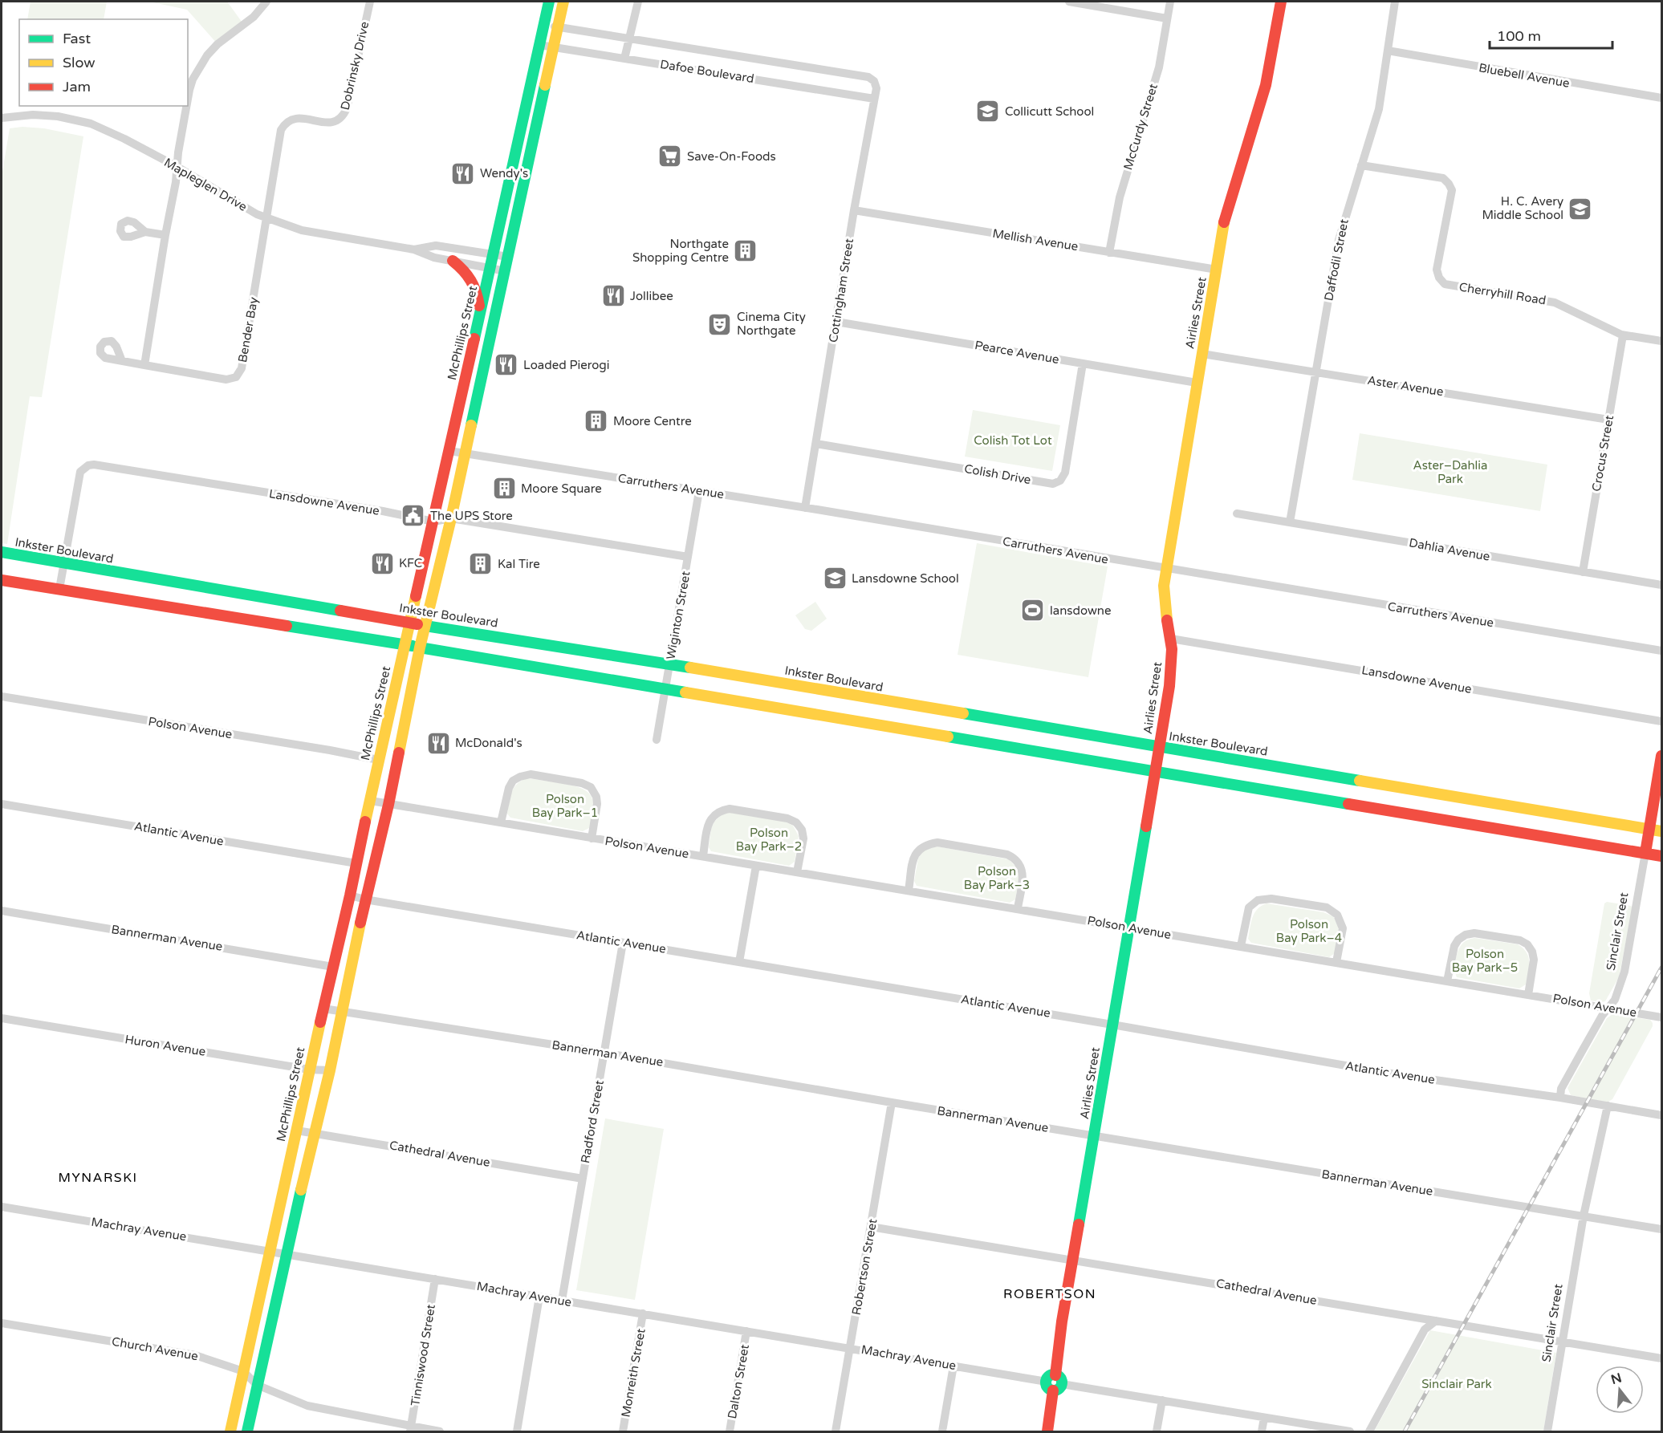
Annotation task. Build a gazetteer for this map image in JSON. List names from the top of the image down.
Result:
{
  "streets": {
    "main road": [
      "Airlies Street",
      "McPhillips Street",
      "Inkster Boulevard",
      "Sinclair Street"
    ],
    "street": [
      "Dobrinsky Drive",
      "Dafoe Boulevard",
      "Bluebell Avenue",
      "McCurdy Street",
      "Mapleglen Drive",
      "Mellish Avenue",
      "Daffodil Street",
      "Cottingham Street",
      "Cherryhill Road",
      "Bender Bay",
      "Pearce Avenue",
      "Aster Avenue",
      "Crocus Street",
      "Colish Drive",
      "Carruthers Avenue",
      "Lansdowne Avenue",
      "Dahlia Avenue",
      "Wiginton Street",
      "Polson Avenue",
      "Atlantic Avenue",
      "Bannerman Avenue",
      "Huron Avenue",
      "Radford Street",
      "Cathedral Avenue",
      "Machray Avenue",
      "Robertson Street",
      "Church Avenue",
      "Tinniswood Street",
      "Monreith Street",
      "Dalton Street"
    ]
  },
  "crossings": [
    ["Dobrinsky Drive", "Mapleglen Drive"],
    ["Dobrinsky Drive", "Bender Bay"],
    ["Dafoe Boulevard", "Cottingham Street"],
    ["Dafoe Boulevard", "McPhillips Street"],
    ["Bluebell Avenue", "Daffodil Street"],
    ["McCurdy Street", "Mellish Avenue"],
    ["Mapleglen Drive", "Bender Bay"],
    ["Mapleglen Drive", "McPhillips Street"],
    ["Mellish Avenue", "Cottingham Street"],
    ["Mellish Avenue", "Airlies Street"],
    ["Daffodil Street", "Cherryhill Road"],
    ["Daffodil Street", "Aster Avenue"],
    ["Daffodil Street", "Dahlia Avenue"],
    ["Cottingham Street", "Pearce Avenue"],
    ["Cottingham Street", "Colish Drive"],
    ["Cottingham Street", "Carruthers Avenue"],
    ["Cherryhill Road", "Crocus Street"],
    ["Airlies Street", "Pearce Avenue"],
    ["Airlies Street", "Aster Avenue"],
    ["Airlies Street", "Carruthers Avenue"],
    ["Airlies Street", "Lansdowne Avenue"],
    ["Airlies Street", "Inkster Boulevard"],
    ["Airlies Street", "Polson Avenue"],
    ["Airlies Street", "Atlantic Avenue"],
    ["Airlies Street", "Bannerman Avenue"],
    ["Airlies Street", "Cathedral Avenue"],
    ["Airlies Street", "Machray Avenue"],
    ["McPhillips Street", "Carruthers Avenue"],
    ["McPhillips Street", "Lansdowne Avenue"],
    ["McPhillips Street", "Inkster Boulevard"],
    ["McPhillips Street", "Polson Avenue"],
    ["McPhillips Street", "Atlantic Avenue"],
    ["McPhillips Street", "Bannerman Avenue"],
    ["McPhillips Street", "Huron Avenue"],
    ["McPhillips Street", "Cathedral Avenue"],
    ["McPhillips Street", "Machray Avenue"],
    ["McPhillips Street", "Church Avenue"],
    ["Pearce Avenue", "Colish Drive"],
    ["Aster Avenue", "Crocus Street"],
    ["Crocus Street", "Dahlia Avenue"],
    ["Carruthers Avenue", "Wiginton Street"],
    ["Lansdowne Avenue", "Inkster Boulevard"],
    ["Lansdowne Avenue", "Wiginton Street"],
    ["Inkster Boulevard", "Wiginton Street"],
    ["Inkster Boulevard", "Sinclair Street"],
    ["Polson Avenue", "Sinclair Street"],
    ["Atlantic Avenue", "Sinclair Street"],
    ["Atlantic Avenue", "Radford Street"],
    ["Sinclair Street", "Bannerman Avenue"],
    ["Sinclair Street", "Cathedral Avenue"],
    ["Bannerman Avenue", "Radford Street"],
    ["Bannerman Avenue", "Robertson Street"],
    ["Radford Street", "Cathedral Avenue"],
    ["Radford Street", "Machray Avenue"],
    ["Cathedral Avenue", "Robertson Street"],
    ["Machray Avenue", "Robertson Street"],
    ["Machray Avenue", "Tinniswood Street"],
    ["Machray Avenue", "Monreith Street"],
    ["Machray Avenue", "Dalton Street"],
    ["Church Avenue", "Tinniswood Street"]
  ],
  "districts": ["MYNARSKI", "ROBERTSON"],
  "parks": [
    "Colish Tot Lot",
    "Aster–Dahlia Park",
    "Polson Bay Park–1",
    "Polson Bay Park–2",
    "Polson Bay Park–3",
    "Polson Bay Park–4",
    "Polson Bay Park–5",
    "Sinclair Park"
  ],
  "places": {
    "school or university": ["Collicutt School", "H. C. Avery Middle School", "Lansdowne School"],
    "supermarket": ["Save-On-Foods"],
    "restaurant": [
      "Wendy's",
      "Jollibee",
      "Loaded Pierogi",
      "KFC",
      "McDonald's"
    ],
    "building": [
      "Northgate Shopping Centre",
      "Moore Centre",
      "Moore Square",
      "Kal Tire"
    ],
    "theatre": ["Cinema City Northgate"],
    "public building": ["The UPS Store"],
    "sports": ["lansdowne"]
  },
  "legend": ["Fast", "Slow", "Jam"],
  "scale_bar": "100 m",
  "north": "top"
}
